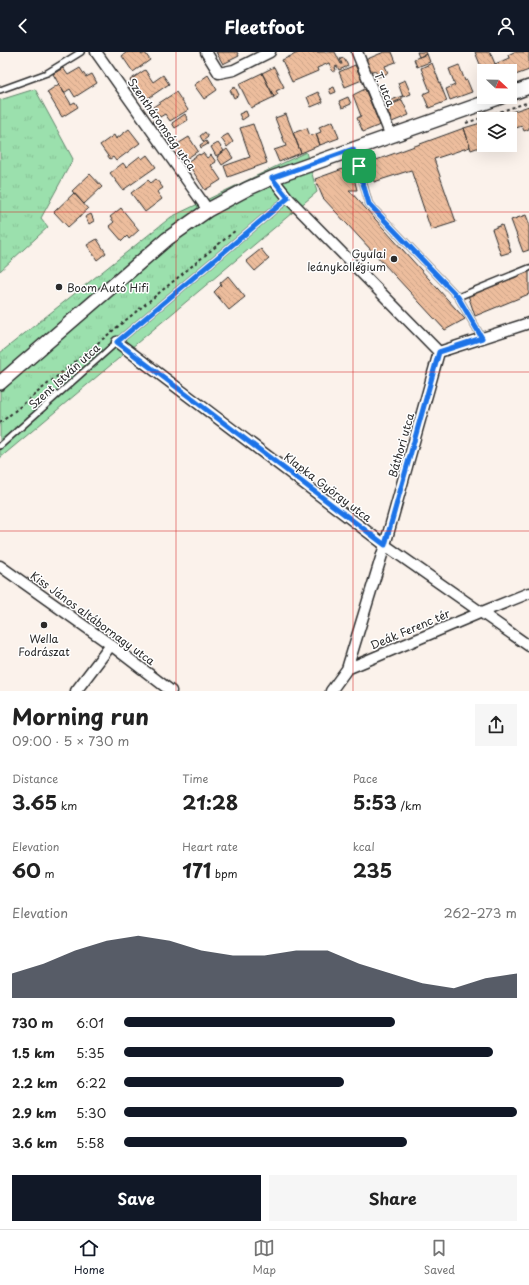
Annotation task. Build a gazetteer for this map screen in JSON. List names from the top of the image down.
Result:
{
  "streets": {
    "street": [
      "T. utca",
      "Szentháromság utca",
      "Báthori utca",
      "Klapka György utca",
      "Kiss János altábornagy utca",
      "Deák Ferenc tér"
    ],
    "lane": ["Szent István utca"]
  },
  "crossings": [
    ["Szent István utca", "Klapka György utca"],
    ["Báthori utca", "Klapka György utca"],
    ["Báthori utca", "Deák Ferenc tér"],
    ["Klapka György utca", "Deák Ferenc tér"]
  ],
  "places": ["Gyulai leánykollégium", "Boom Autó Hifi", "Wella Fodrászat"],
  "north": "right",
  "page": {
    "header": "Fleetfoot",
    "heading": ["Morning run", "09:00 · 5 × 730 m"],
    "stats": [
      ["Distance", "3.65 km"],
      ["Time", "21:28"],
      ["Pace", "5:53 /km"],
      ["Elevation", "60 m"],
      ["Heart rate", "171 bpm"],
      ["kcal", "235"]
    ],
    "chart": ["Elevation", "262–273 m"],
    "list": [
      {
        "name": "730 m",
        "note": "6:01"
      },
      {
        "name": "1.5 km",
        "note": "5:35"
      },
      {
        "name": "2.2 km",
        "note": "6:22"
      },
      {
        "name": "2.9 km",
        "note": "5:30"
      },
      {
        "name": "3.6 km",
        "note": "5:58"
      }
    ],
    "buttons": ["Save", "Share"],
    "tabs": ["Home", "Map", "Saved"]
  }
}
